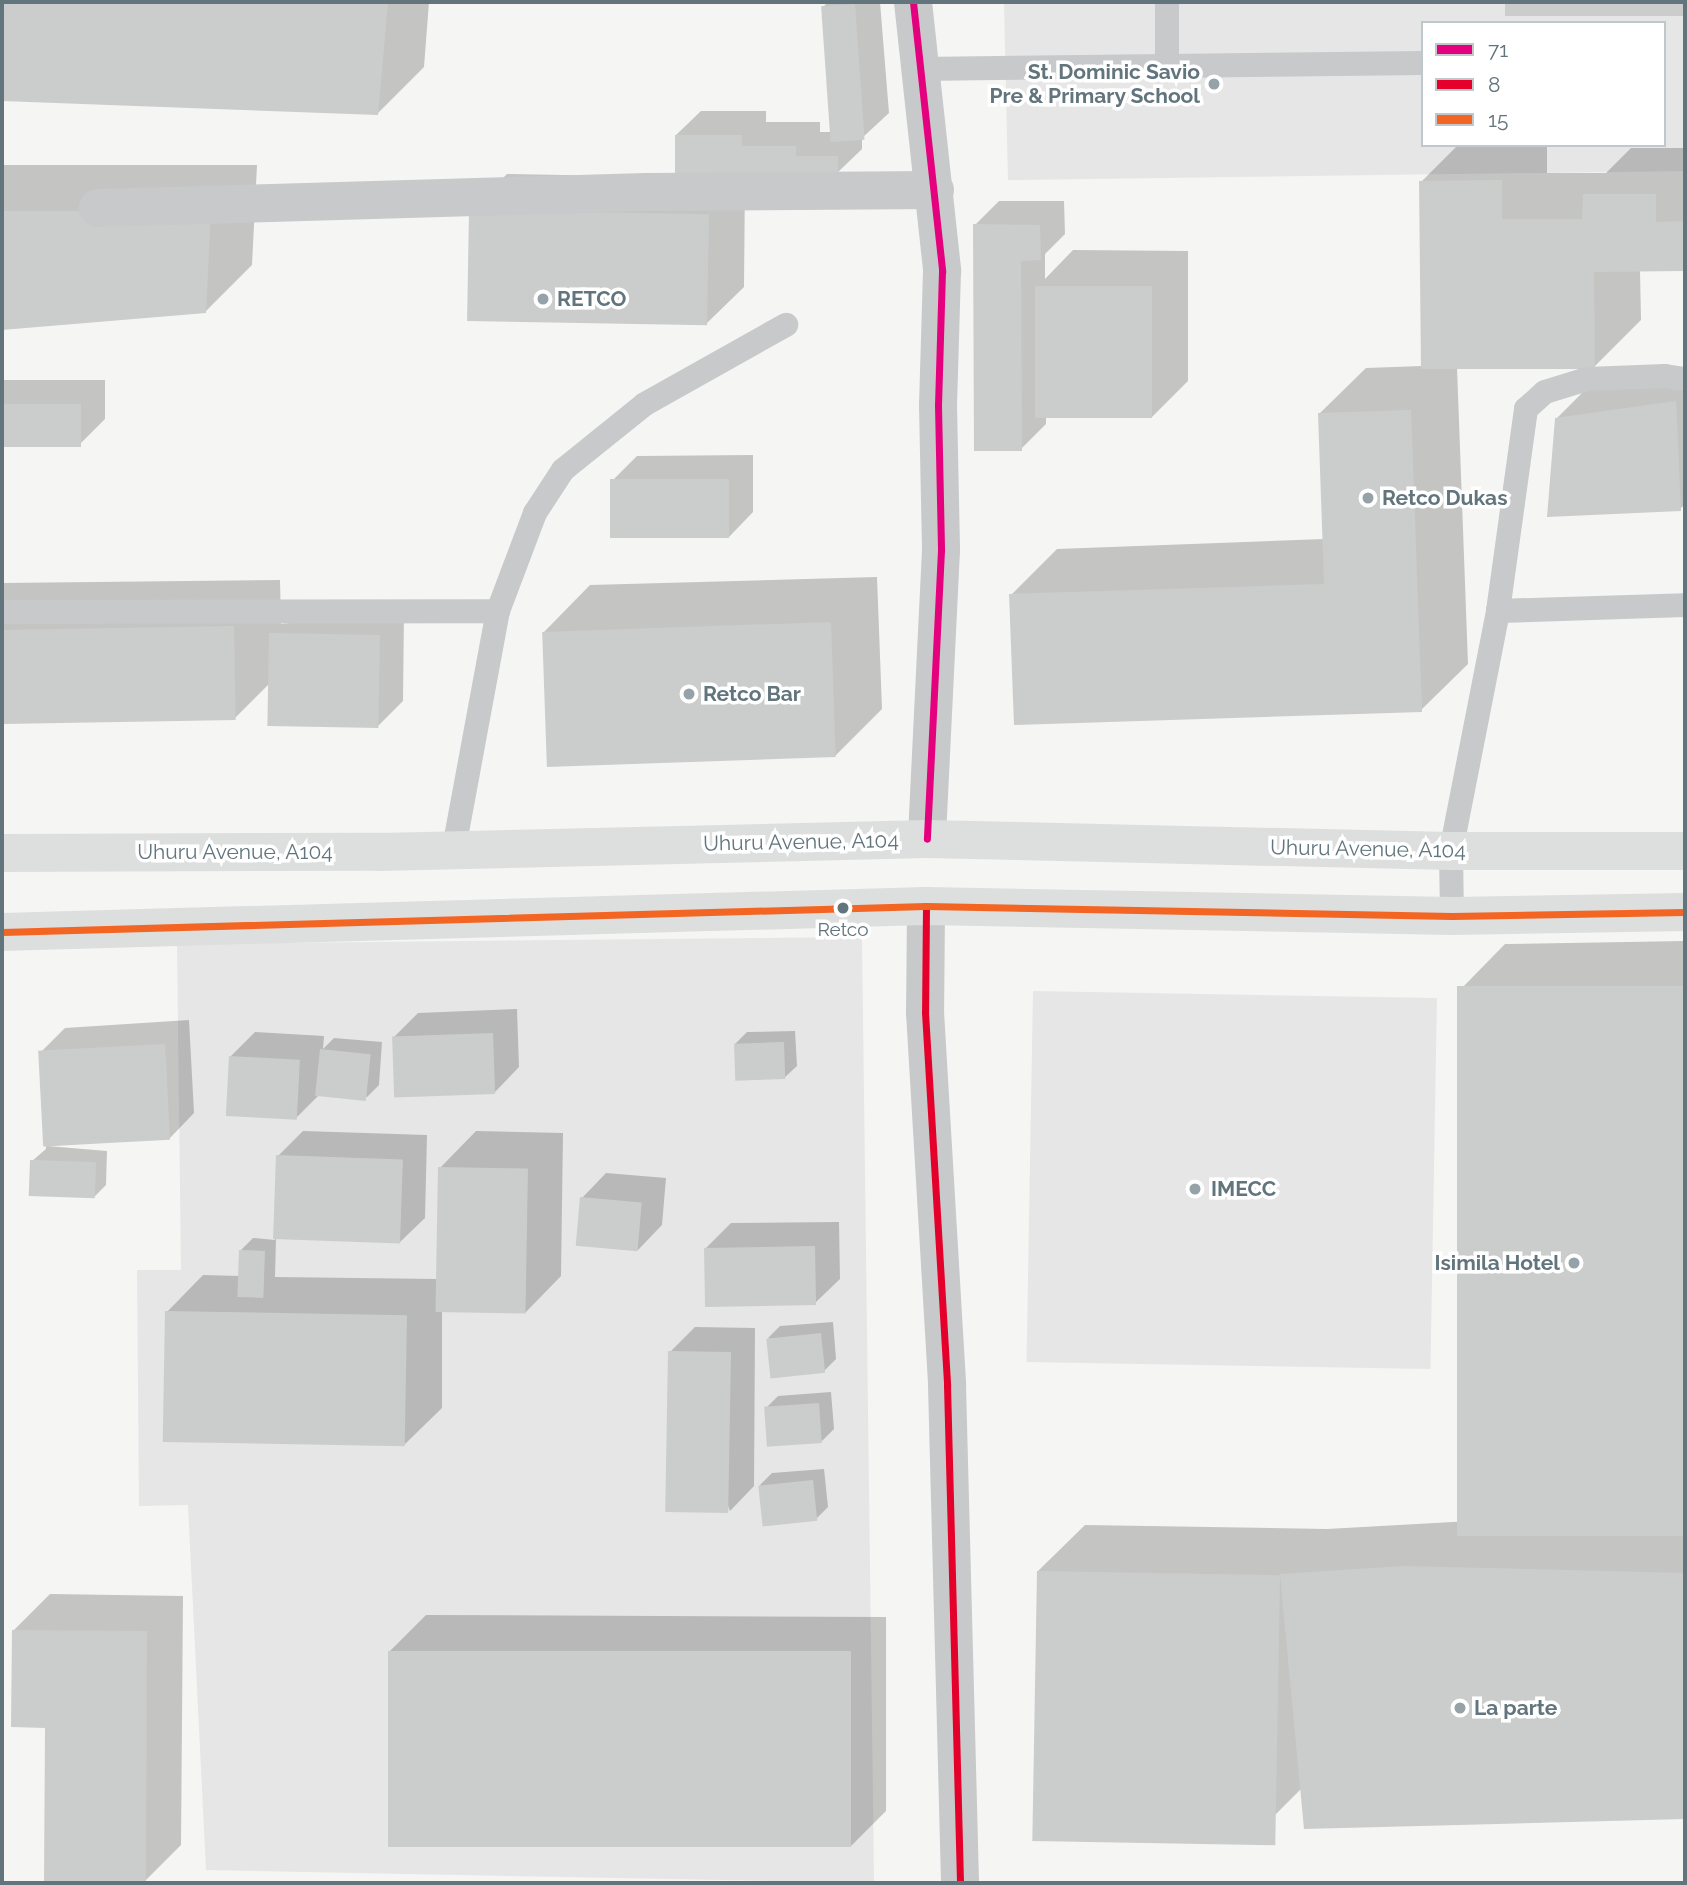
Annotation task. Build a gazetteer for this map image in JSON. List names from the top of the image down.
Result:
{
  "streets": {
    "highway": ["Uhuru Avenue, A104"]
  },
  "places": [
    "St. Dominic Savio Pre & Primary School",
    "RETCO",
    "Retco Dukas",
    "Retco Bar",
    "Retco",
    "IMECC",
    "Isimila Hotel",
    "La parte"
  ],
  "lines": ["transit line 71", "transit line 8", "transit line 15"],
  "legend": ["71", "8", "15"]
}
